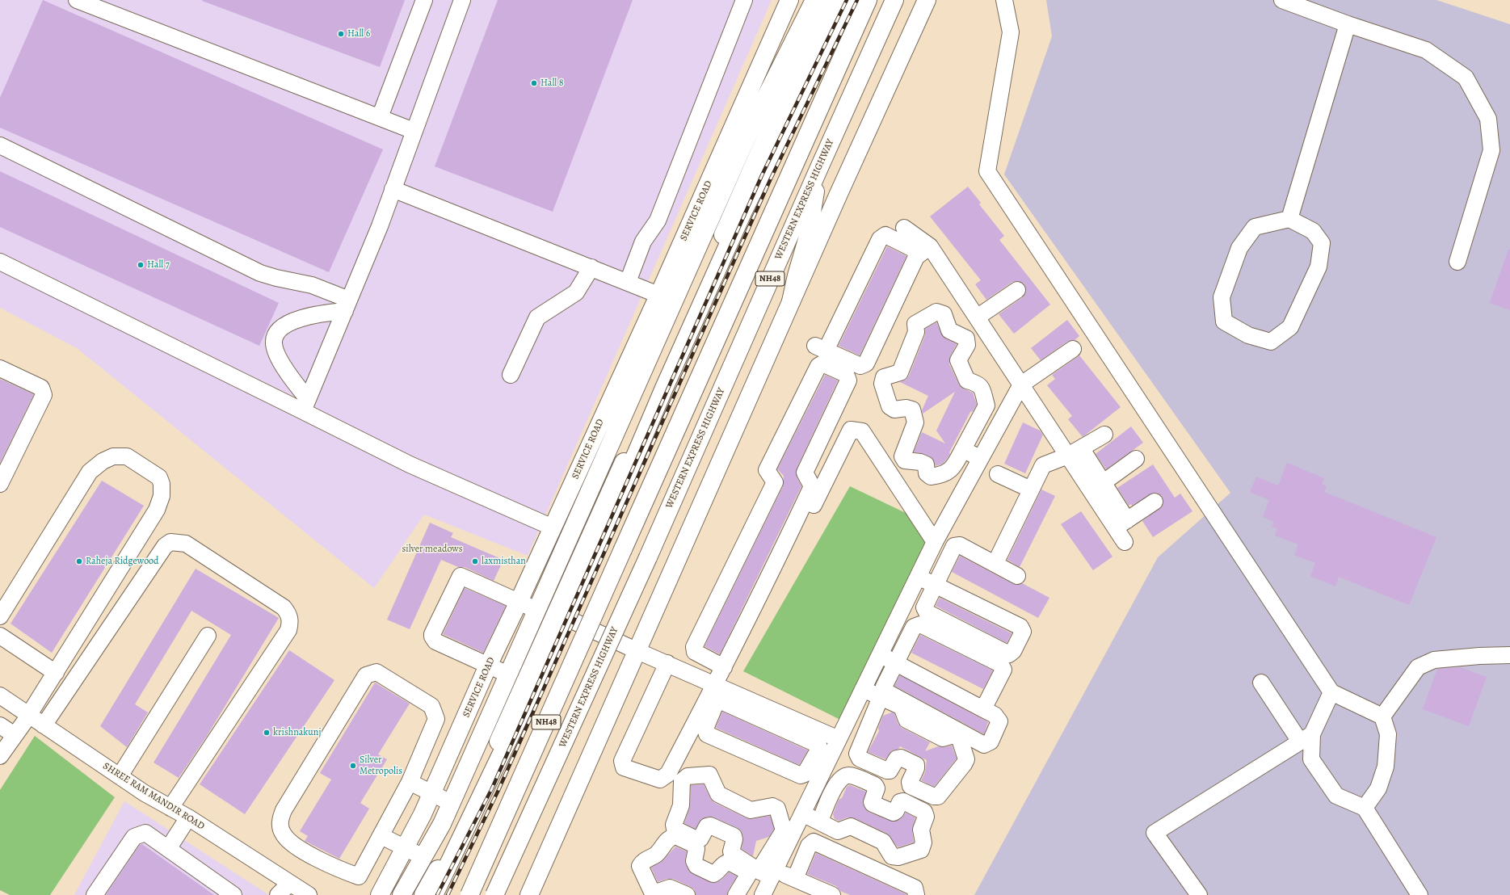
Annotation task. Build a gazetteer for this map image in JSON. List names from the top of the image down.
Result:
{
  "streets": {
    "main road": ["WESTERN EXPRESS HIGHWAY", "SERVICE ROAD", "NH48"],
    "street": ["SHREE RAM MANDIR ROAD"]
  },
  "parks": ["silver meadows"],
  "places": [
    "Hall 6",
    "Hall 8",
    "Hall 7",
    "Raheja Ridgewood",
    "laxmisthan",
    "krishnakunj",
    "Silver Metropolis"
  ]
}
